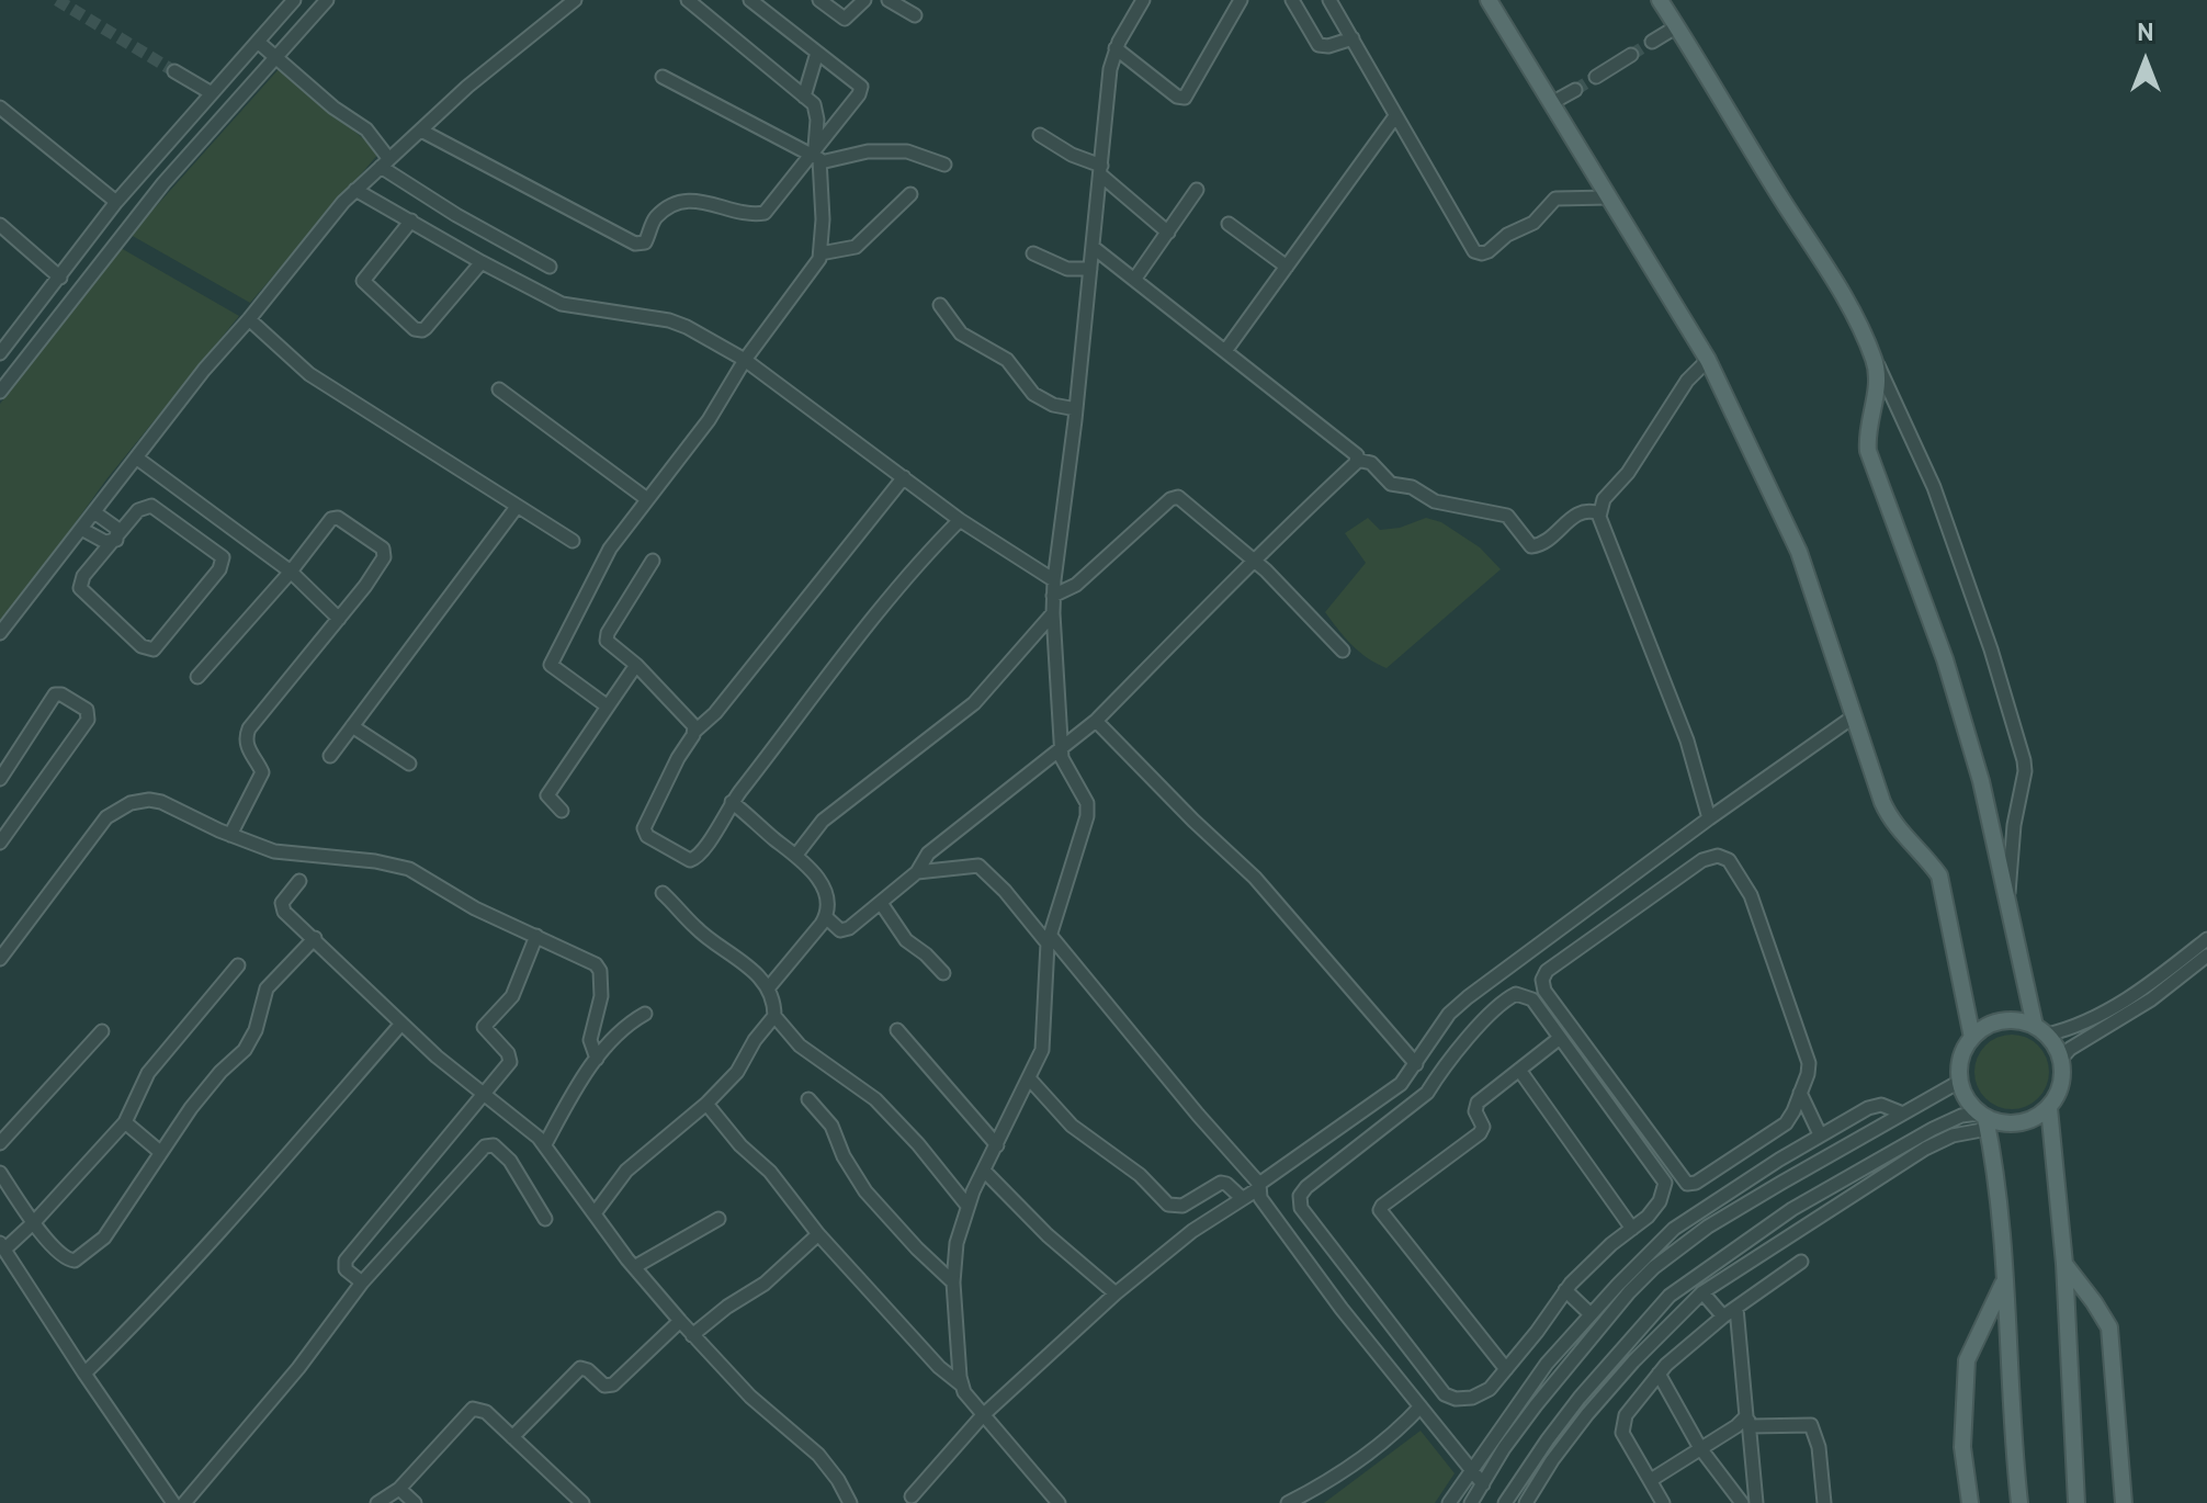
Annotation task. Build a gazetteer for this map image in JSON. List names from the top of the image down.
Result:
{
  "north": "top"
}
